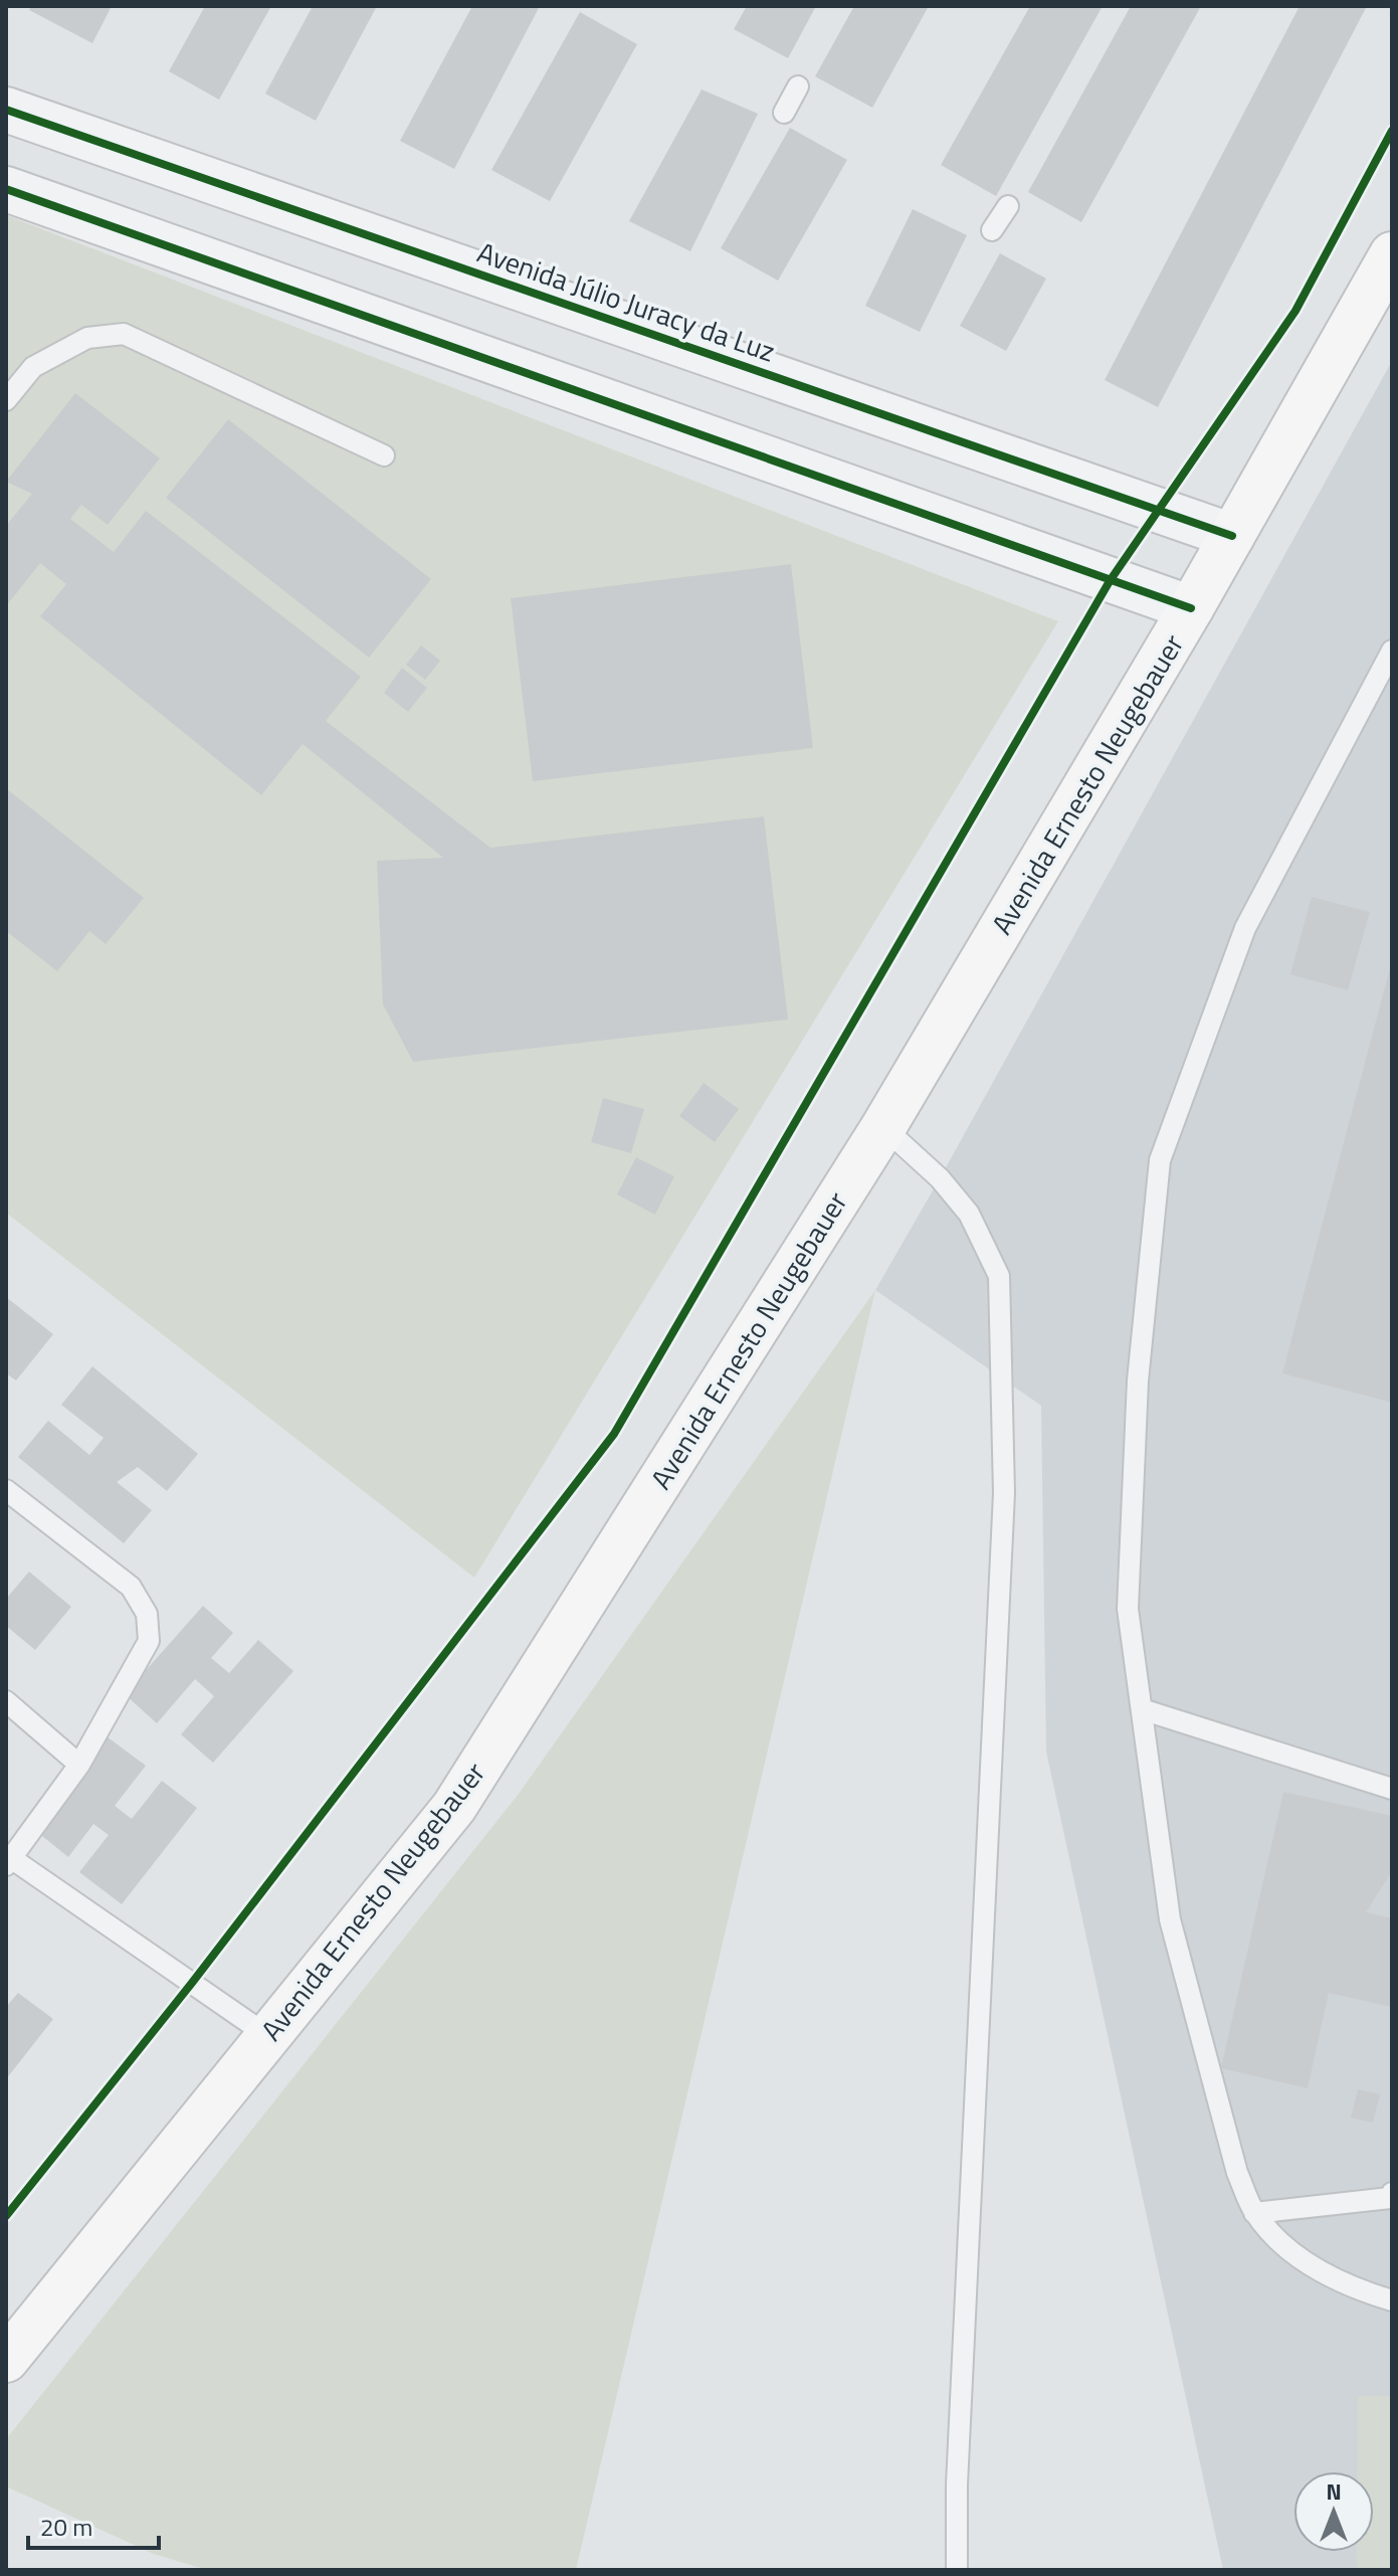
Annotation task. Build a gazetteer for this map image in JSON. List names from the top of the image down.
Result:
{
  "streets": {
    "main road": ["Avenida Ernesto Neugebauer"],
    "street": ["Avenida Júlio Juracy da Luz"]
  },
  "crossings": [
    ["Avenida Júlio Juracy da Luz", "Avenida Ernesto Neugebauer"]
  ],
  "scale_bar": "20 m",
  "north": "top"
}
